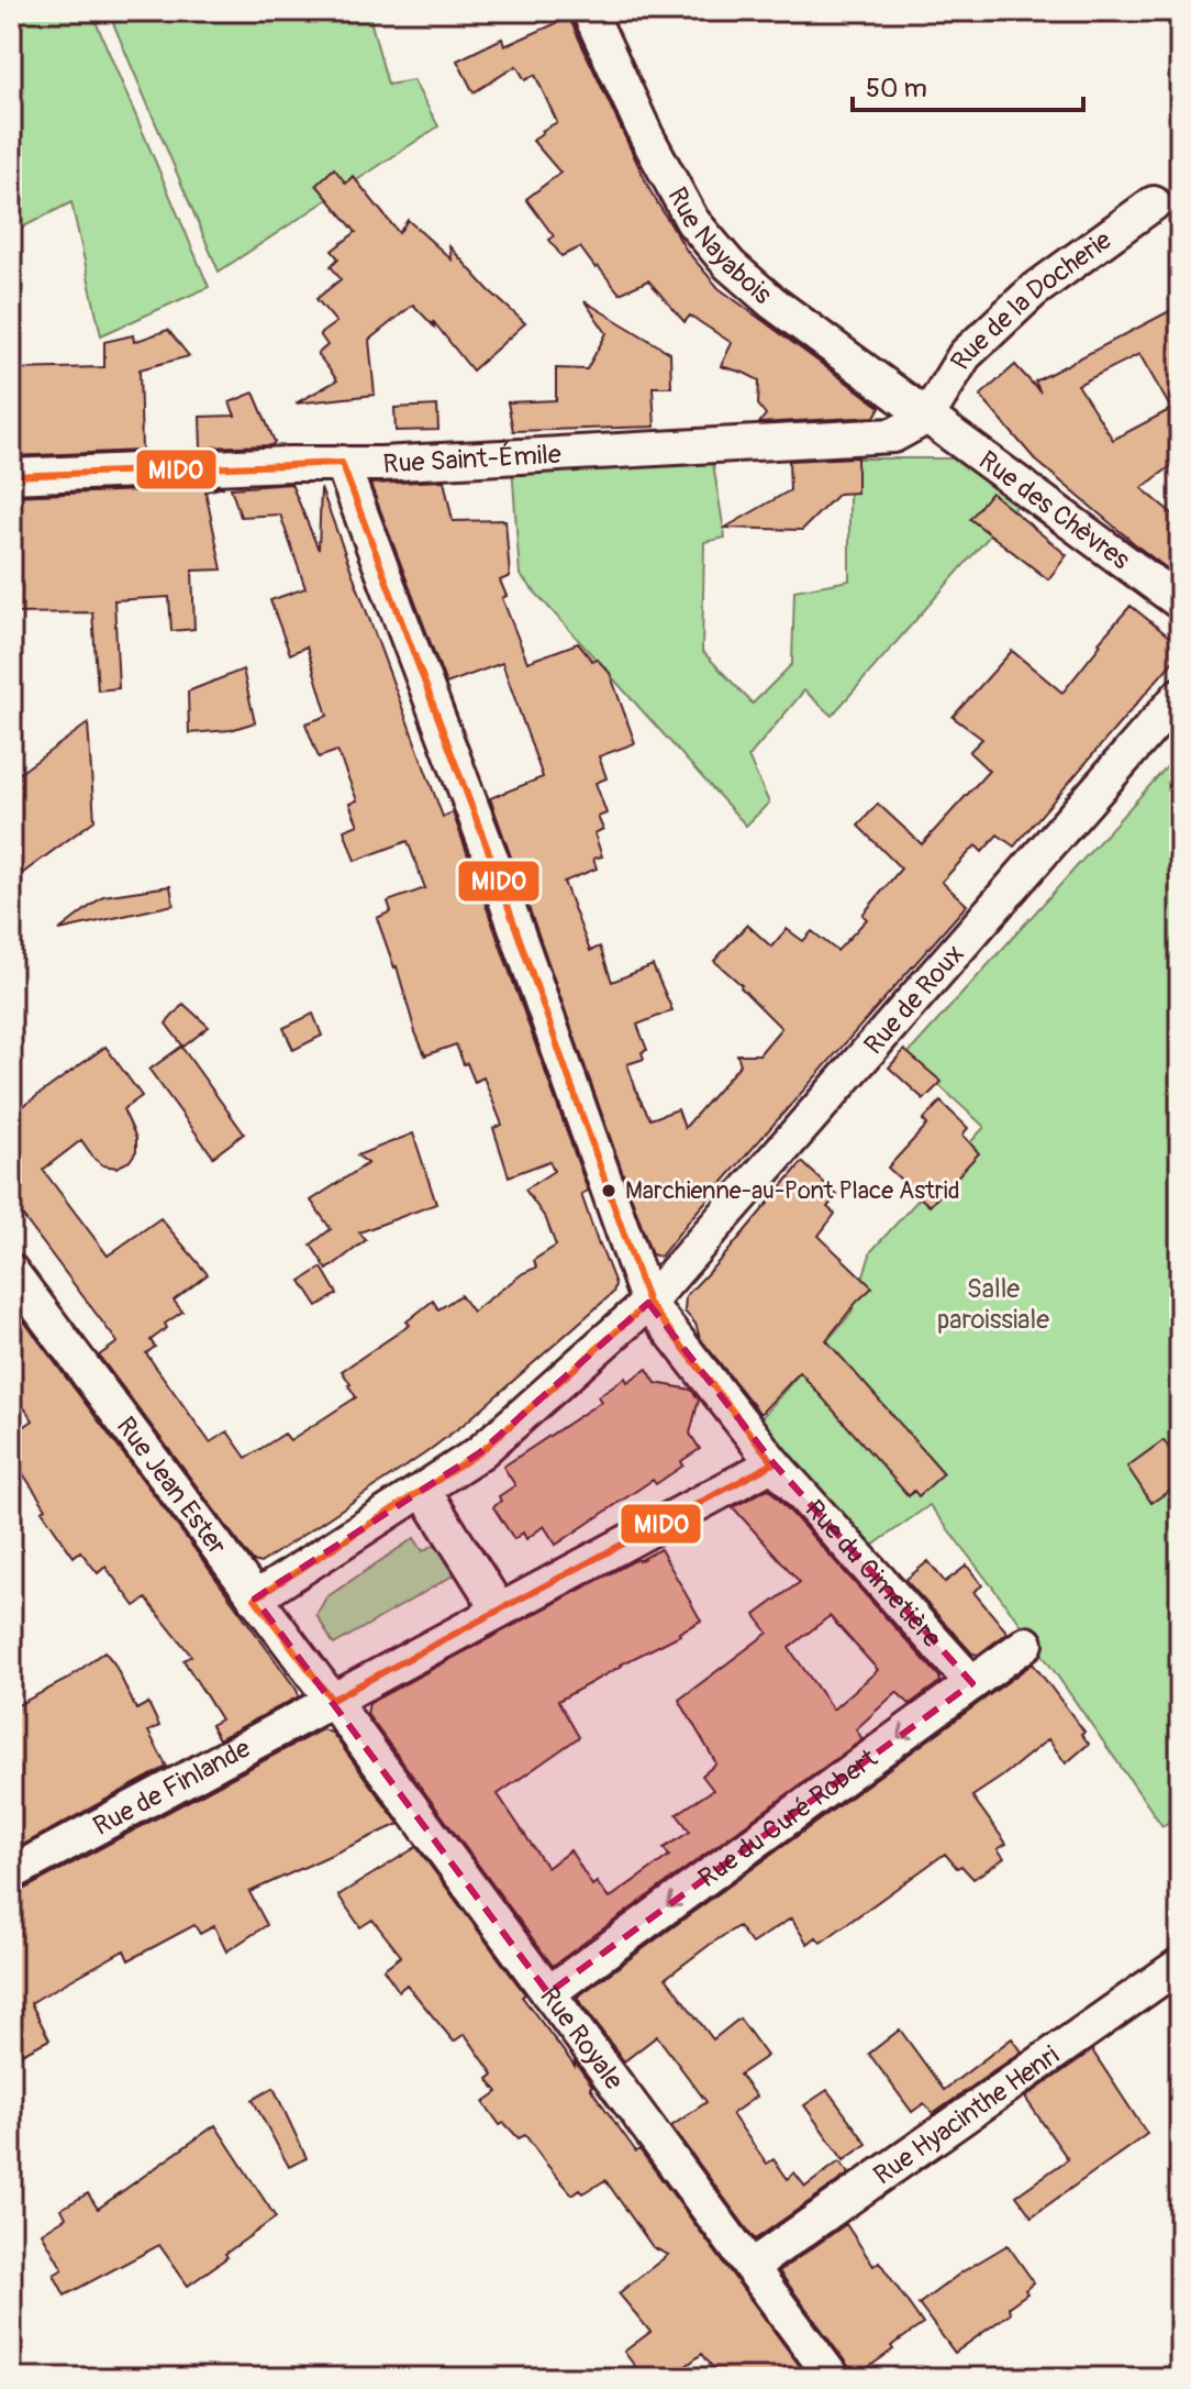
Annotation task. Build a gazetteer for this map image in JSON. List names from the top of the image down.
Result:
{
  "streets": {
    "street": [
      "Rue Nayabois",
      "Rue de la Docherie",
      "Rue Saint-Émile",
      "Rue des Chèvres",
      "Rue de Roux",
      "Rue Jean Ester",
      "Rue du Cimetière",
      "Rue de Finlande",
      "Rue du Curé Robert",
      "Rue Royale",
      "Rue Hyacinthe Henri"
    ]
  },
  "crossings": [
    ["Rue Nayabois", "Rue de la Docherie"],
    ["Rue Nayabois", "Rue Saint-Émile"],
    ["Rue Nayabois", "Rue des Chèvres"],
    ["Rue de la Docherie", "Rue Saint-Émile"],
    ["Rue de la Docherie", "Rue des Chèvres"],
    ["Rue Saint-Émile", "Rue des Chèvres"],
    ["Rue Saint-Émile", "Rue du Cimetière"],
    ["Rue de Roux", "Rue Jean Ester"],
    ["Rue de Roux", "Rue du Cimetière"],
    ["Rue Jean Ester", "Rue de Finlande"],
    ["Rue Jean Ester", "Rue Royale"],
    ["Rue du Cimetière", "Rue de Finlande"],
    ["Rue du Cimetière", "Rue du Curé Robert"],
    ["Rue de Finlande", "Rue Royale"],
    ["Rue du Curé Robert", "Rue Royale"],
    ["Rue Royale", "Rue Hyacinthe Henri"]
  ],
  "one_way": ["Rue du Curé Robert"],
  "parks": ["Salle paroissiale"],
  "places": ["Marchienne-au-Pont Place Astrid"],
  "lines": ["transit line MIDO"],
  "scale_bar": "50 m"
}
